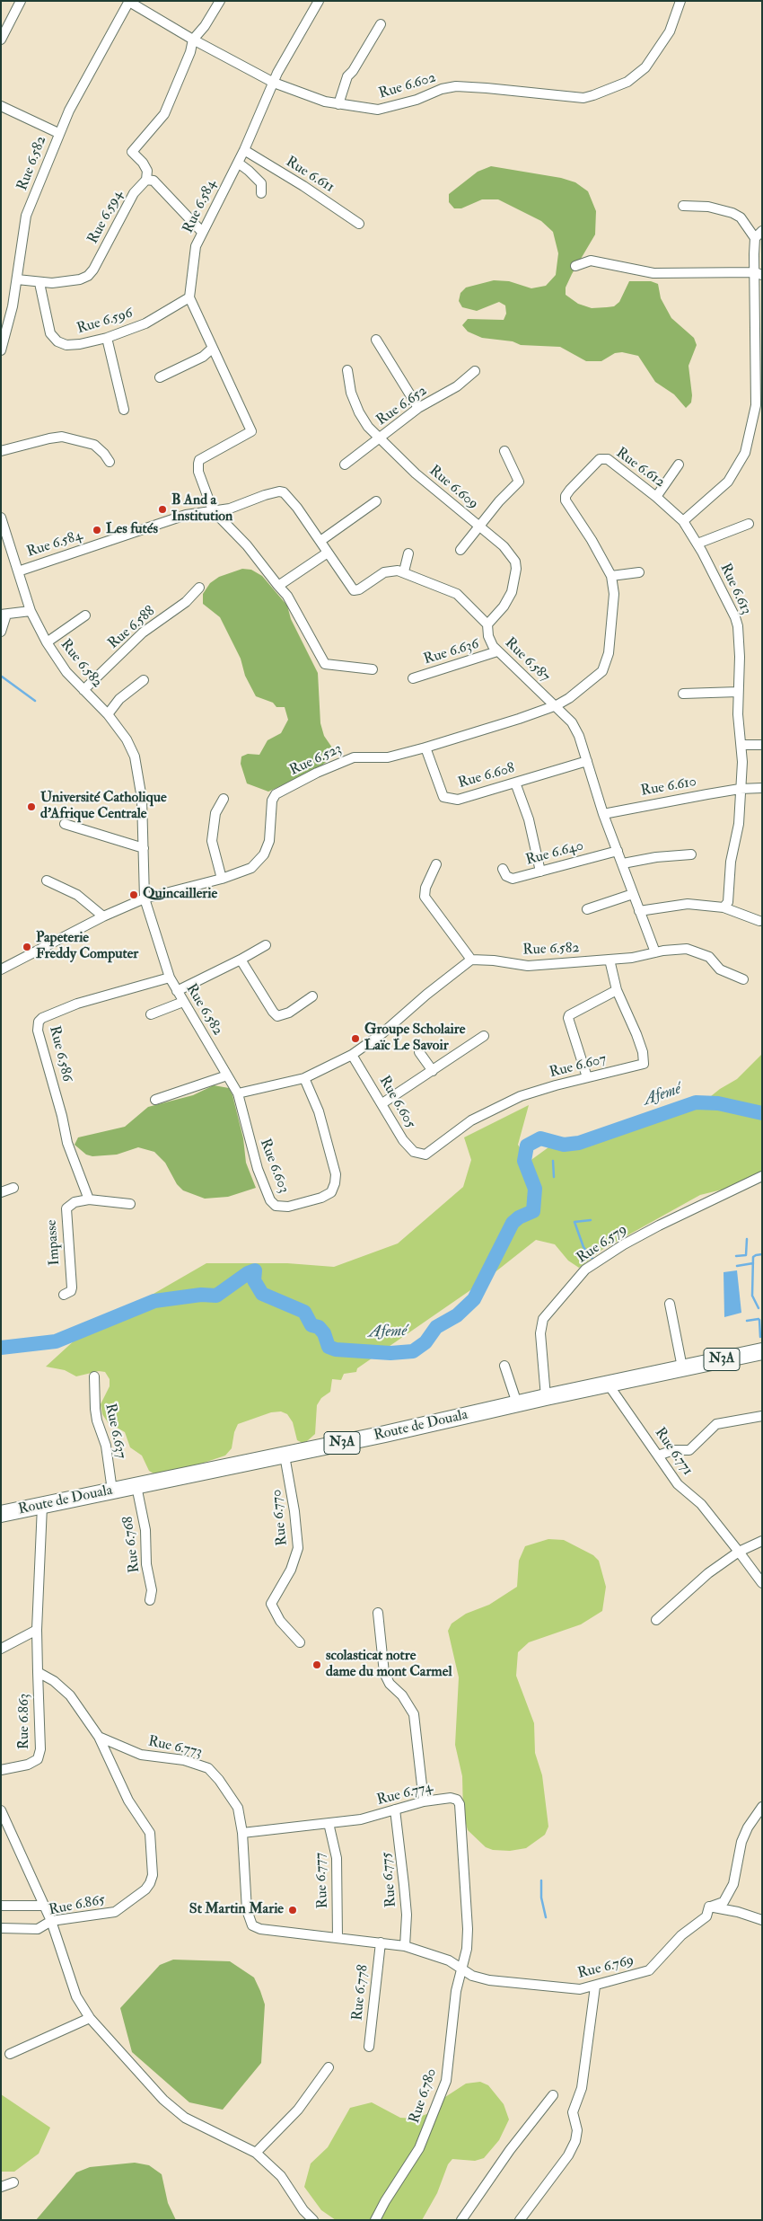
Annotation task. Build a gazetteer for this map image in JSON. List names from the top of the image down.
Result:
{
  "streets": {
    "highway": ["N3A", "Route de Douala"],
    "street": [
      "Rue 6.602",
      "Rue 6.582",
      "Rue 6.611",
      "Rue 6.584",
      "Rue 6.594",
      "Rue 6.596",
      "Rue 6.652",
      "Rue 6.612",
      "Rue 6.609",
      "Rue 6.613",
      "Rue 6.588",
      "Rue 6.636",
      "Rue 6.587",
      "Rue 6.523",
      "Rue 6.608",
      "Rue 6.610",
      "Rue 6.640",
      "Rue 6.586",
      "Rue 6.607",
      "Rue 6.605",
      "Rue 6.603",
      "Impasse",
      "Rue 6.579",
      "Rue 6.637",
      "Rue 6.771",
      "Rue 6.770",
      "Rue 6.768",
      "Rue 6.863",
      "Rue 6.773",
      "Rue 6.774",
      "Rue 6.775",
      "Rue 6.777",
      "Rue 6.865",
      "Rue 6.769",
      "Rue 6.778",
      "Rue 6.780"
    ]
  },
  "crossings": [
    ["Rue 6.602", "Rue 6.582"],
    ["Rue 6.602", "Rue 6.584"],
    ["Rue 6.582", "Rue 6.584"],
    ["Rue 6.582", "Rue 6.594"],
    ["Rue 6.582", "Rue 6.588"],
    ["Rue 6.582", "Rue 6.587"],
    ["Rue 6.582", "Rue 6.523"],
    ["Rue 6.582", "Rue 6.586"],
    ["Rue 6.582", "Rue 6.607"],
    ["Rue 6.582", "Rue 6.603"],
    ["Rue 6.611", "Rue 6.584"],
    ["Rue 6.584", "Rue 6.596"],
    ["Rue 6.584", "Rue 6.587"],
    ["Rue 6.594", "Rue 6.596"],
    ["Rue 6.652", "Rue 6.609"],
    ["Rue 6.612", "Rue 6.613"],
    ["Rue 6.612", "Rue 6.523"],
    ["Rue 6.609", "Rue 6.587"],
    ["Rue 6.613", "Rue 6.610"],
    ["Rue 6.636", "Rue 6.587"],
    ["Rue 6.587", "Rue 6.523"],
    ["Rue 6.587", "Rue 6.608"],
    ["Rue 6.587", "Rue 6.610"],
    ["Rue 6.587", "Rue 6.640"],
    ["Rue 6.523", "Rue 6.608"],
    ["Rue 6.586", "Impasse"],
    ["Rue 6.607", "Rue 6.605"],
    ["Rue 6.579", "Route de Douala"],
    ["Route de Douala", "Rue 6.637"],
    ["Route de Douala", "Rue 6.771"],
    ["Route de Douala", "Rue 6.770"],
    ["Route de Douala", "Rue 6.768"],
    ["Rue 6.773", "Rue 6.774"],
    ["Rue 6.773", "Rue 6.775"],
    ["Rue 6.773", "Rue 6.777"],
    ["Rue 6.773", "Rue 6.865"],
    ["Rue 6.773", "Rue 6.769"],
    ["Rue 6.773", "Rue 6.778"],
    ["Rue 6.774", "Rue 6.775"],
    ["Rue 6.774", "Rue 6.777"],
    ["Rue 6.774", "Rue 6.769"],
    ["Rue 6.774", "Rue 6.780"],
    ["Rue 6.775", "Rue 6.769"],
    ["Rue 6.769", "Rue 6.780"]
  ],
  "water": ["Afemé"],
  "places": [
    "B And a Institution",
    "Les futés",
    "Université Catholique d'Afrique Centrale",
    "Quincaillerie",
    "Papeterie Freddy Computer",
    "Groupe Scholaire Laïc Le Savoir",
    "scolasticat notre dame du mont Carmel",
    "St Martin Marie"
  ]
}
